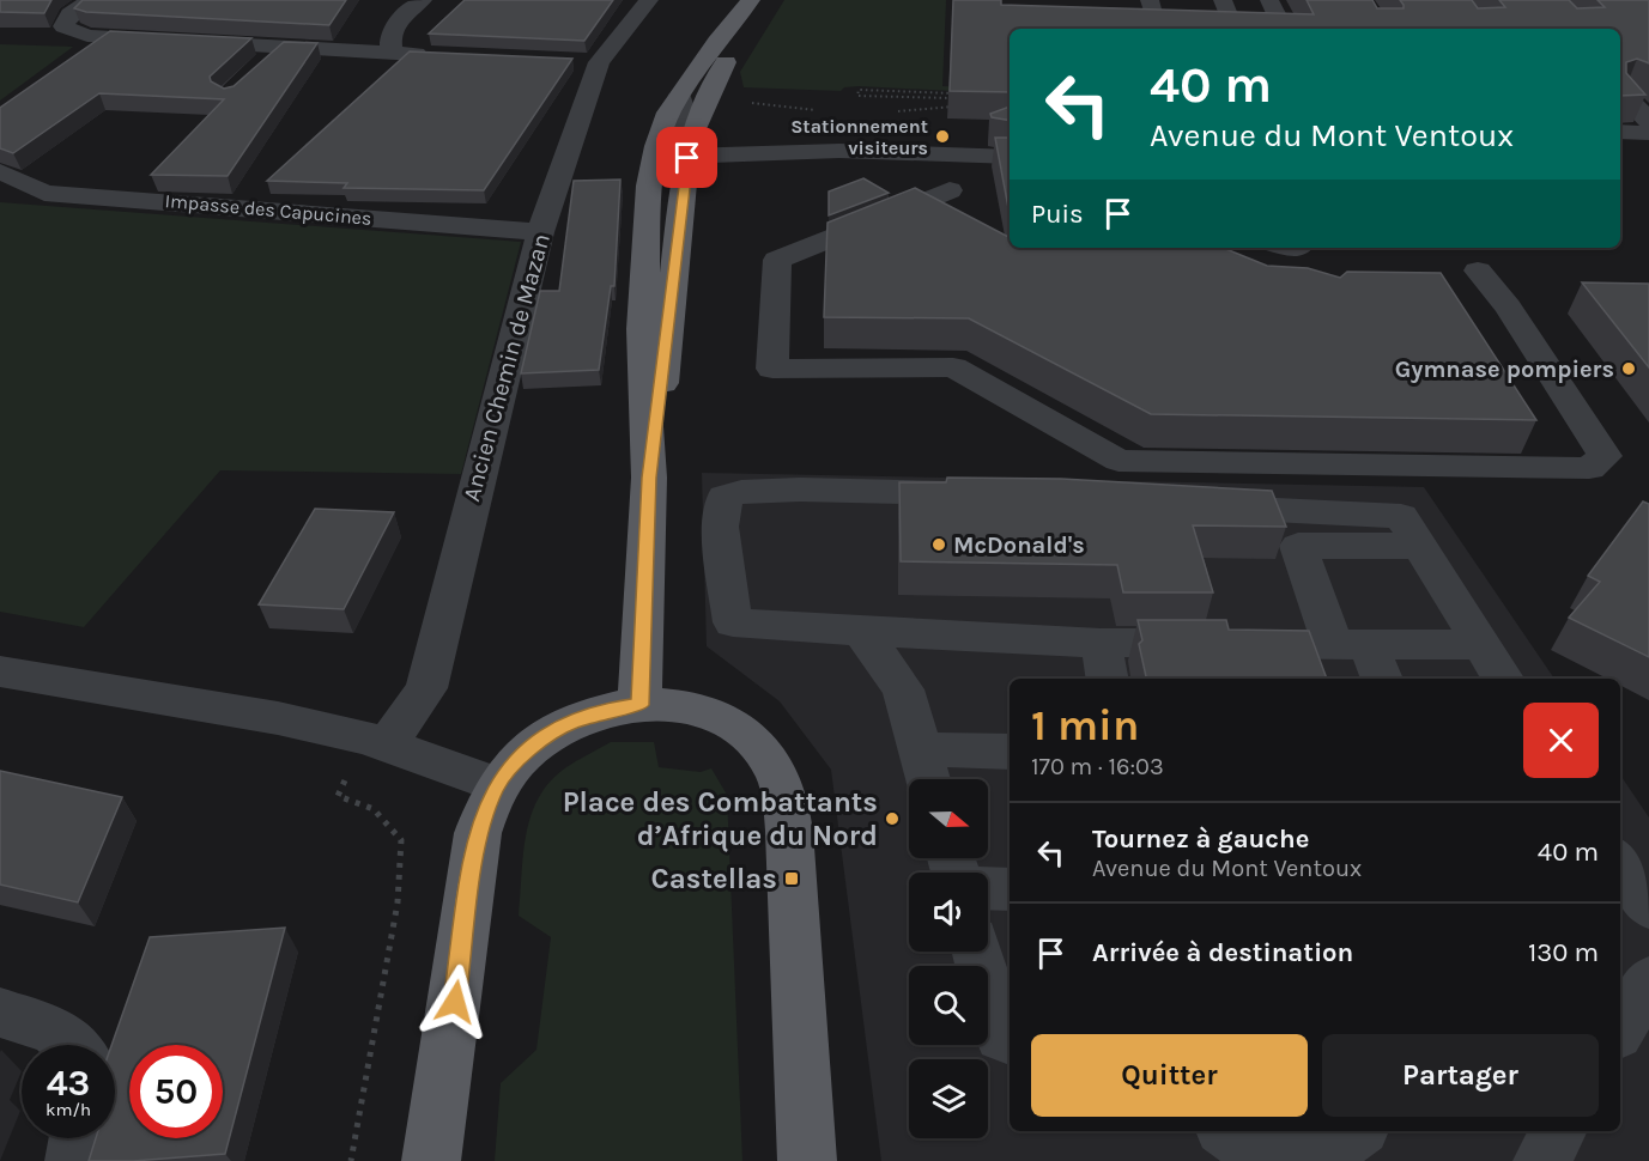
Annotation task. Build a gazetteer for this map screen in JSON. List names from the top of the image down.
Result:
{
  "streets": {
    "street": ["Impasse des Capucines", "Ancien Chemin de Mazan"]
  },
  "crossings": [
    ["Impasse des Capucines", "Ancien Chemin de Mazan"]
  ],
  "places": {
    "other": [
      "Stationnement visiteurs",
      "Gymnase pompiers",
      "McDonald's",
      "Place des Combattants d’Afrique du Nord"
    ],
    "transit": ["Castellas"]
  },
  "north": "right",
  "page": {
    "turn": ["40 m", "Avenue du Mont Ventoux"],
    "then": "Puis",
    "heading": ["1 min", "170 m · 16:03"],
    "list": [
      {
        "name": "Tournez à gauche",
        "note": "Avenue du Mont Ventoux",
        "value": "40 m"
      },
      {
        "name": "Arrivée à destination",
        "value": "130 m"
      }
    ],
    "buttons": ["Quitter", "Partager"],
    "speed": "43 km/h",
    "limit": "50"
  }
}
